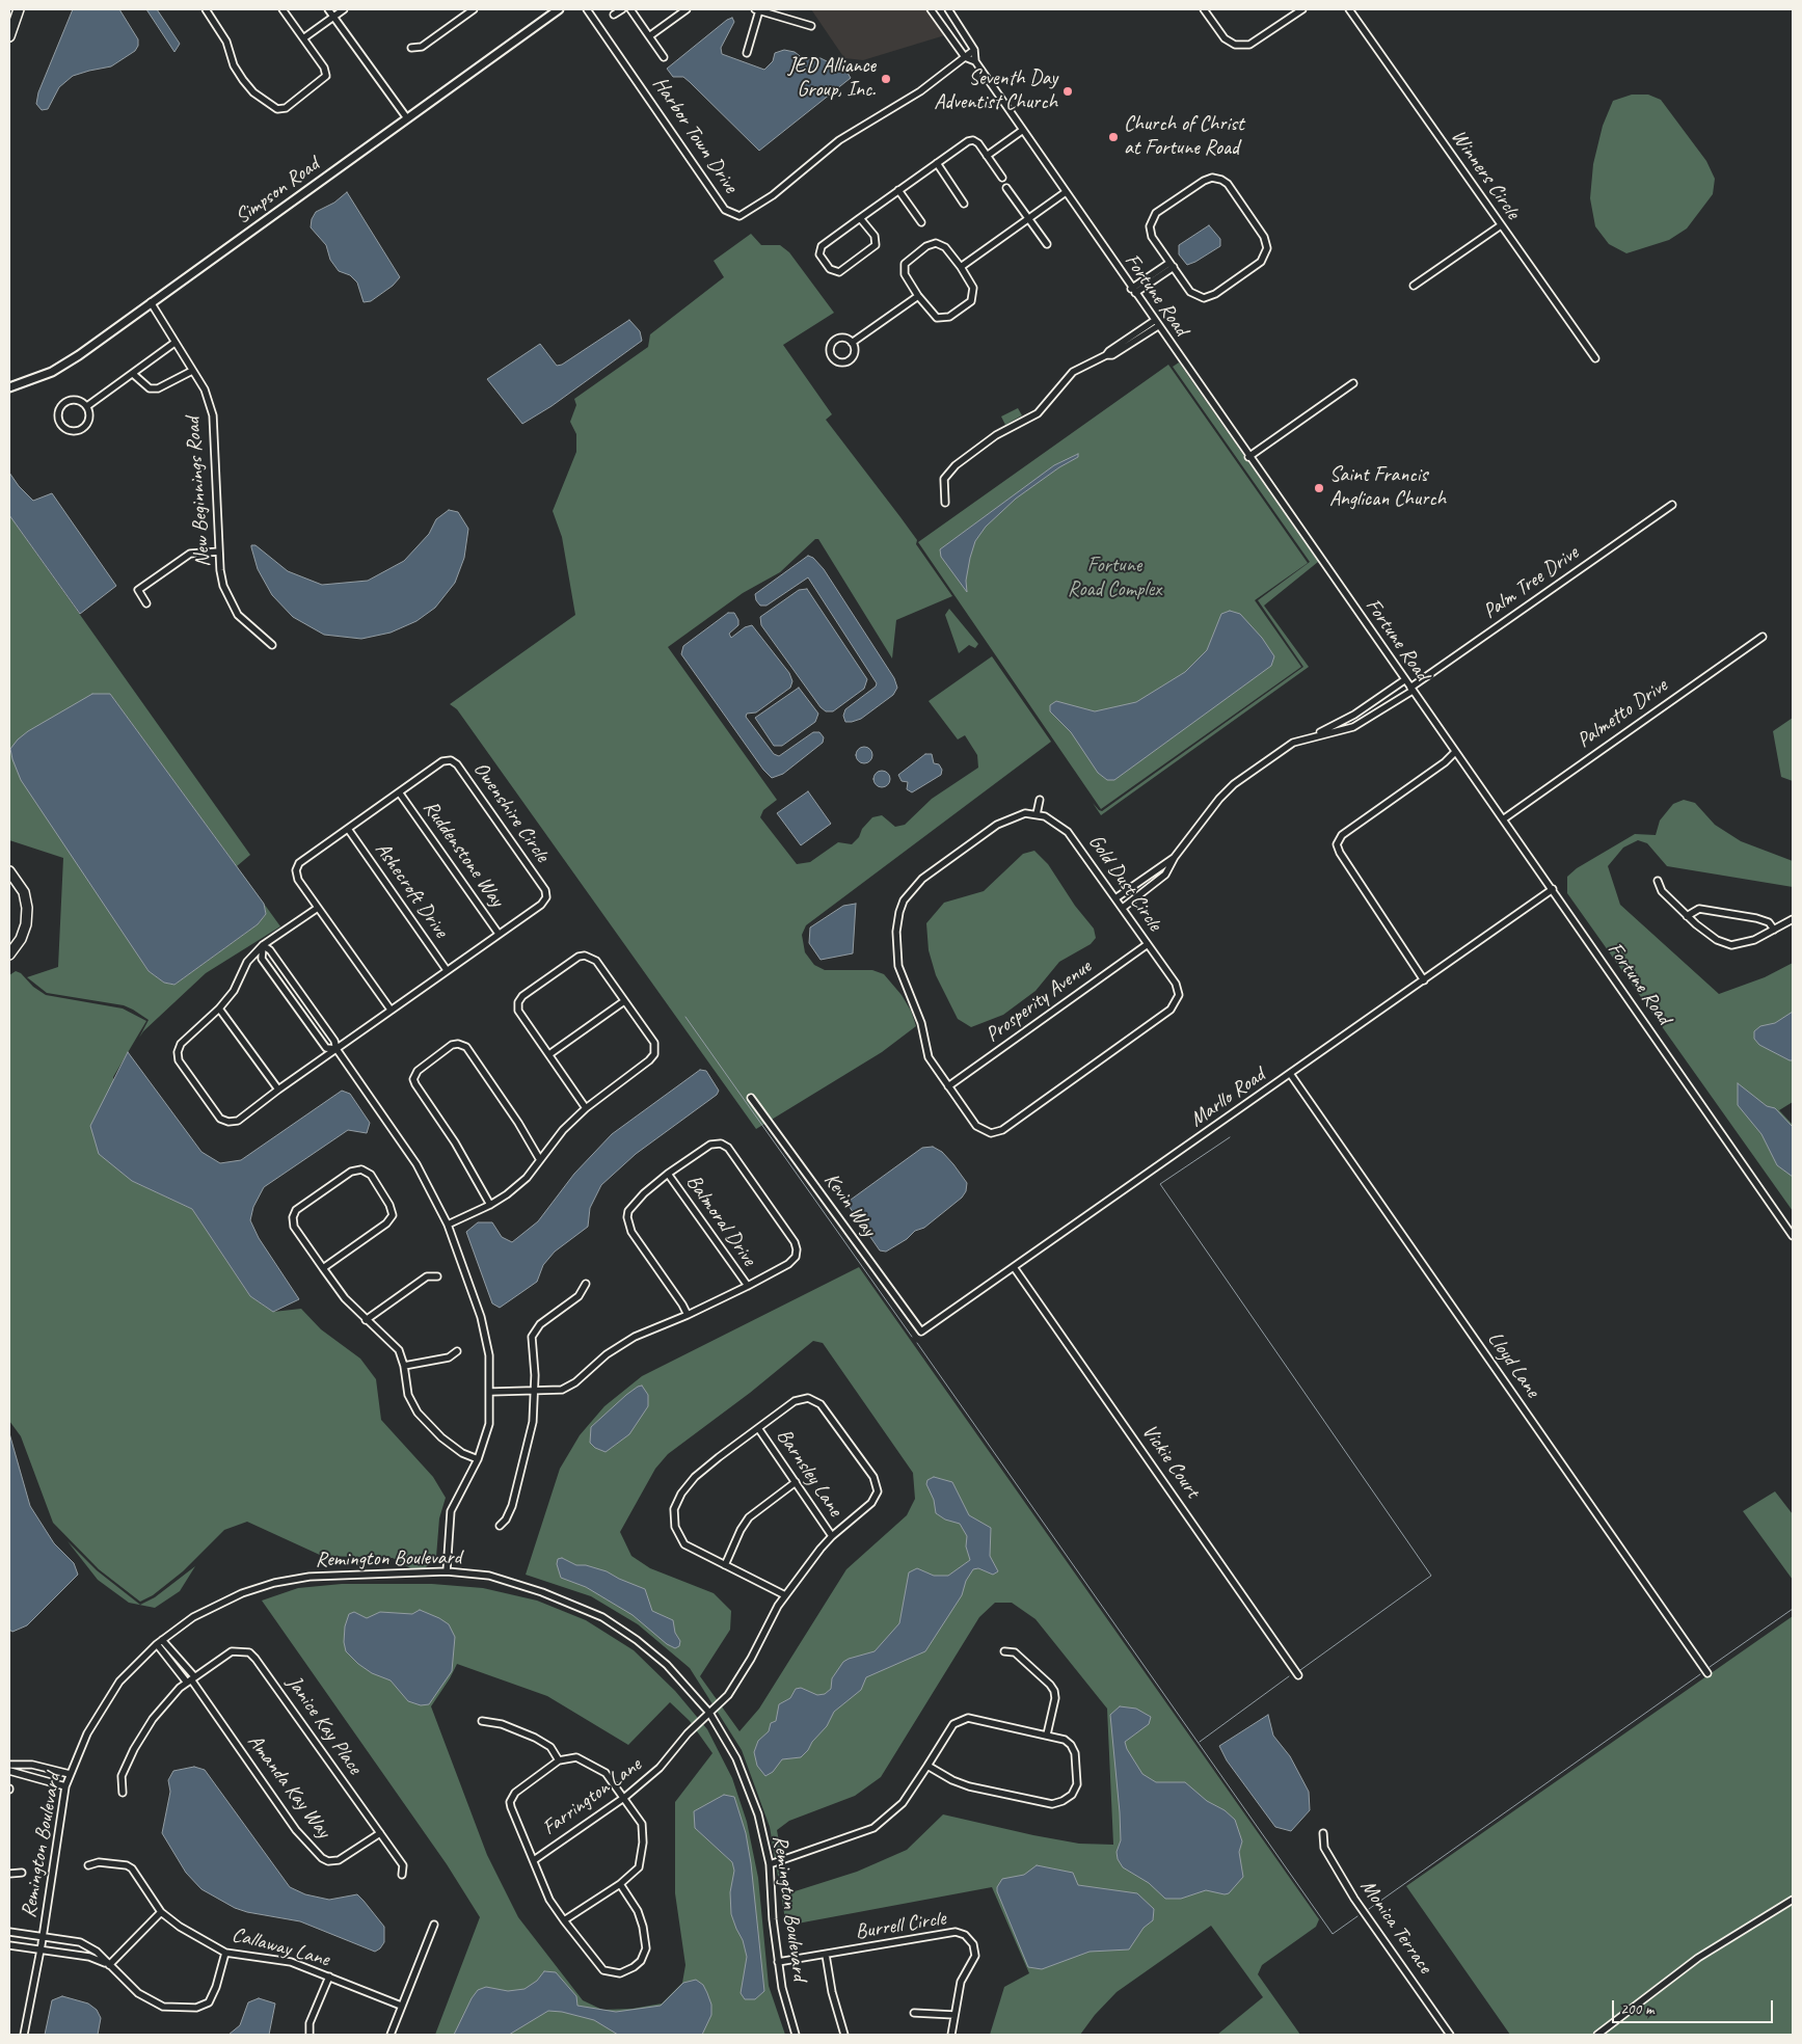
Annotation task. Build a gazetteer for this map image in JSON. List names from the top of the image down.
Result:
{
  "streets": {
    "main road": ["Simpson Road"],
    "street": [
      "Harbor Town Drive",
      "Winners Circle",
      "Fortune Road",
      "New Beginnings Road",
      "Palm Tree Drive",
      "Palmetto Drive",
      "Owenshire Circle",
      "Ruddenstone Way",
      "Gold Dust Circle",
      "Ashecroft Drive",
      "Prosperity Avenue",
      "Marllo Road",
      "Kevin Way",
      "Balmoral Drive",
      "Lloyd Lane",
      "Vickie Court",
      "Barnsley Lane",
      "Remington Boulevard",
      "Janice Kay Place",
      "Amanda Kay Way",
      "Farrington Lane",
      "Burrell Circle",
      "Monica Terrace",
      "Callaway Lane"
    ]
  },
  "crossings": [
    ["Harbor Town Drive", "Fortune Road"],
    ["Simpson Road", "New Beginnings Road"],
    ["Fortune Road", "Palm Tree Drive"],
    ["Fortune Road", "Palmetto Drive"],
    ["Fortune Road", "Marllo Road"],
    ["Owenshire Circle", "Ruddenstone Way"],
    ["Owenshire Circle", "Ashecroft Drive"],
    ["Gold Dust Circle", "Prosperity Avenue"],
    ["Marllo Road", "Kevin Way"],
    ["Marllo Road", "Lloyd Lane"],
    ["Marllo Road", "Vickie Court"],
    ["Barnsley Lane", "Farrington Lane"],
    ["Remington Boulevard", "Amanda Kay Way"],
    ["Remington Boulevard", "Farrington Lane"],
    ["Remington Boulevard", "Burrell Circle"],
    ["Janice Kay Place", "Amanda Kay Way"]
  ],
  "parks": ["Fortune Road Complex"],
  "places": [
    "JED Alliance Group, Inc.",
    "Seventh Day Adventist Church",
    "Church of Christ at Fortune Road",
    "Saint Francis Anglican Church"
  ],
  "scale_bar": "200 m"
}
